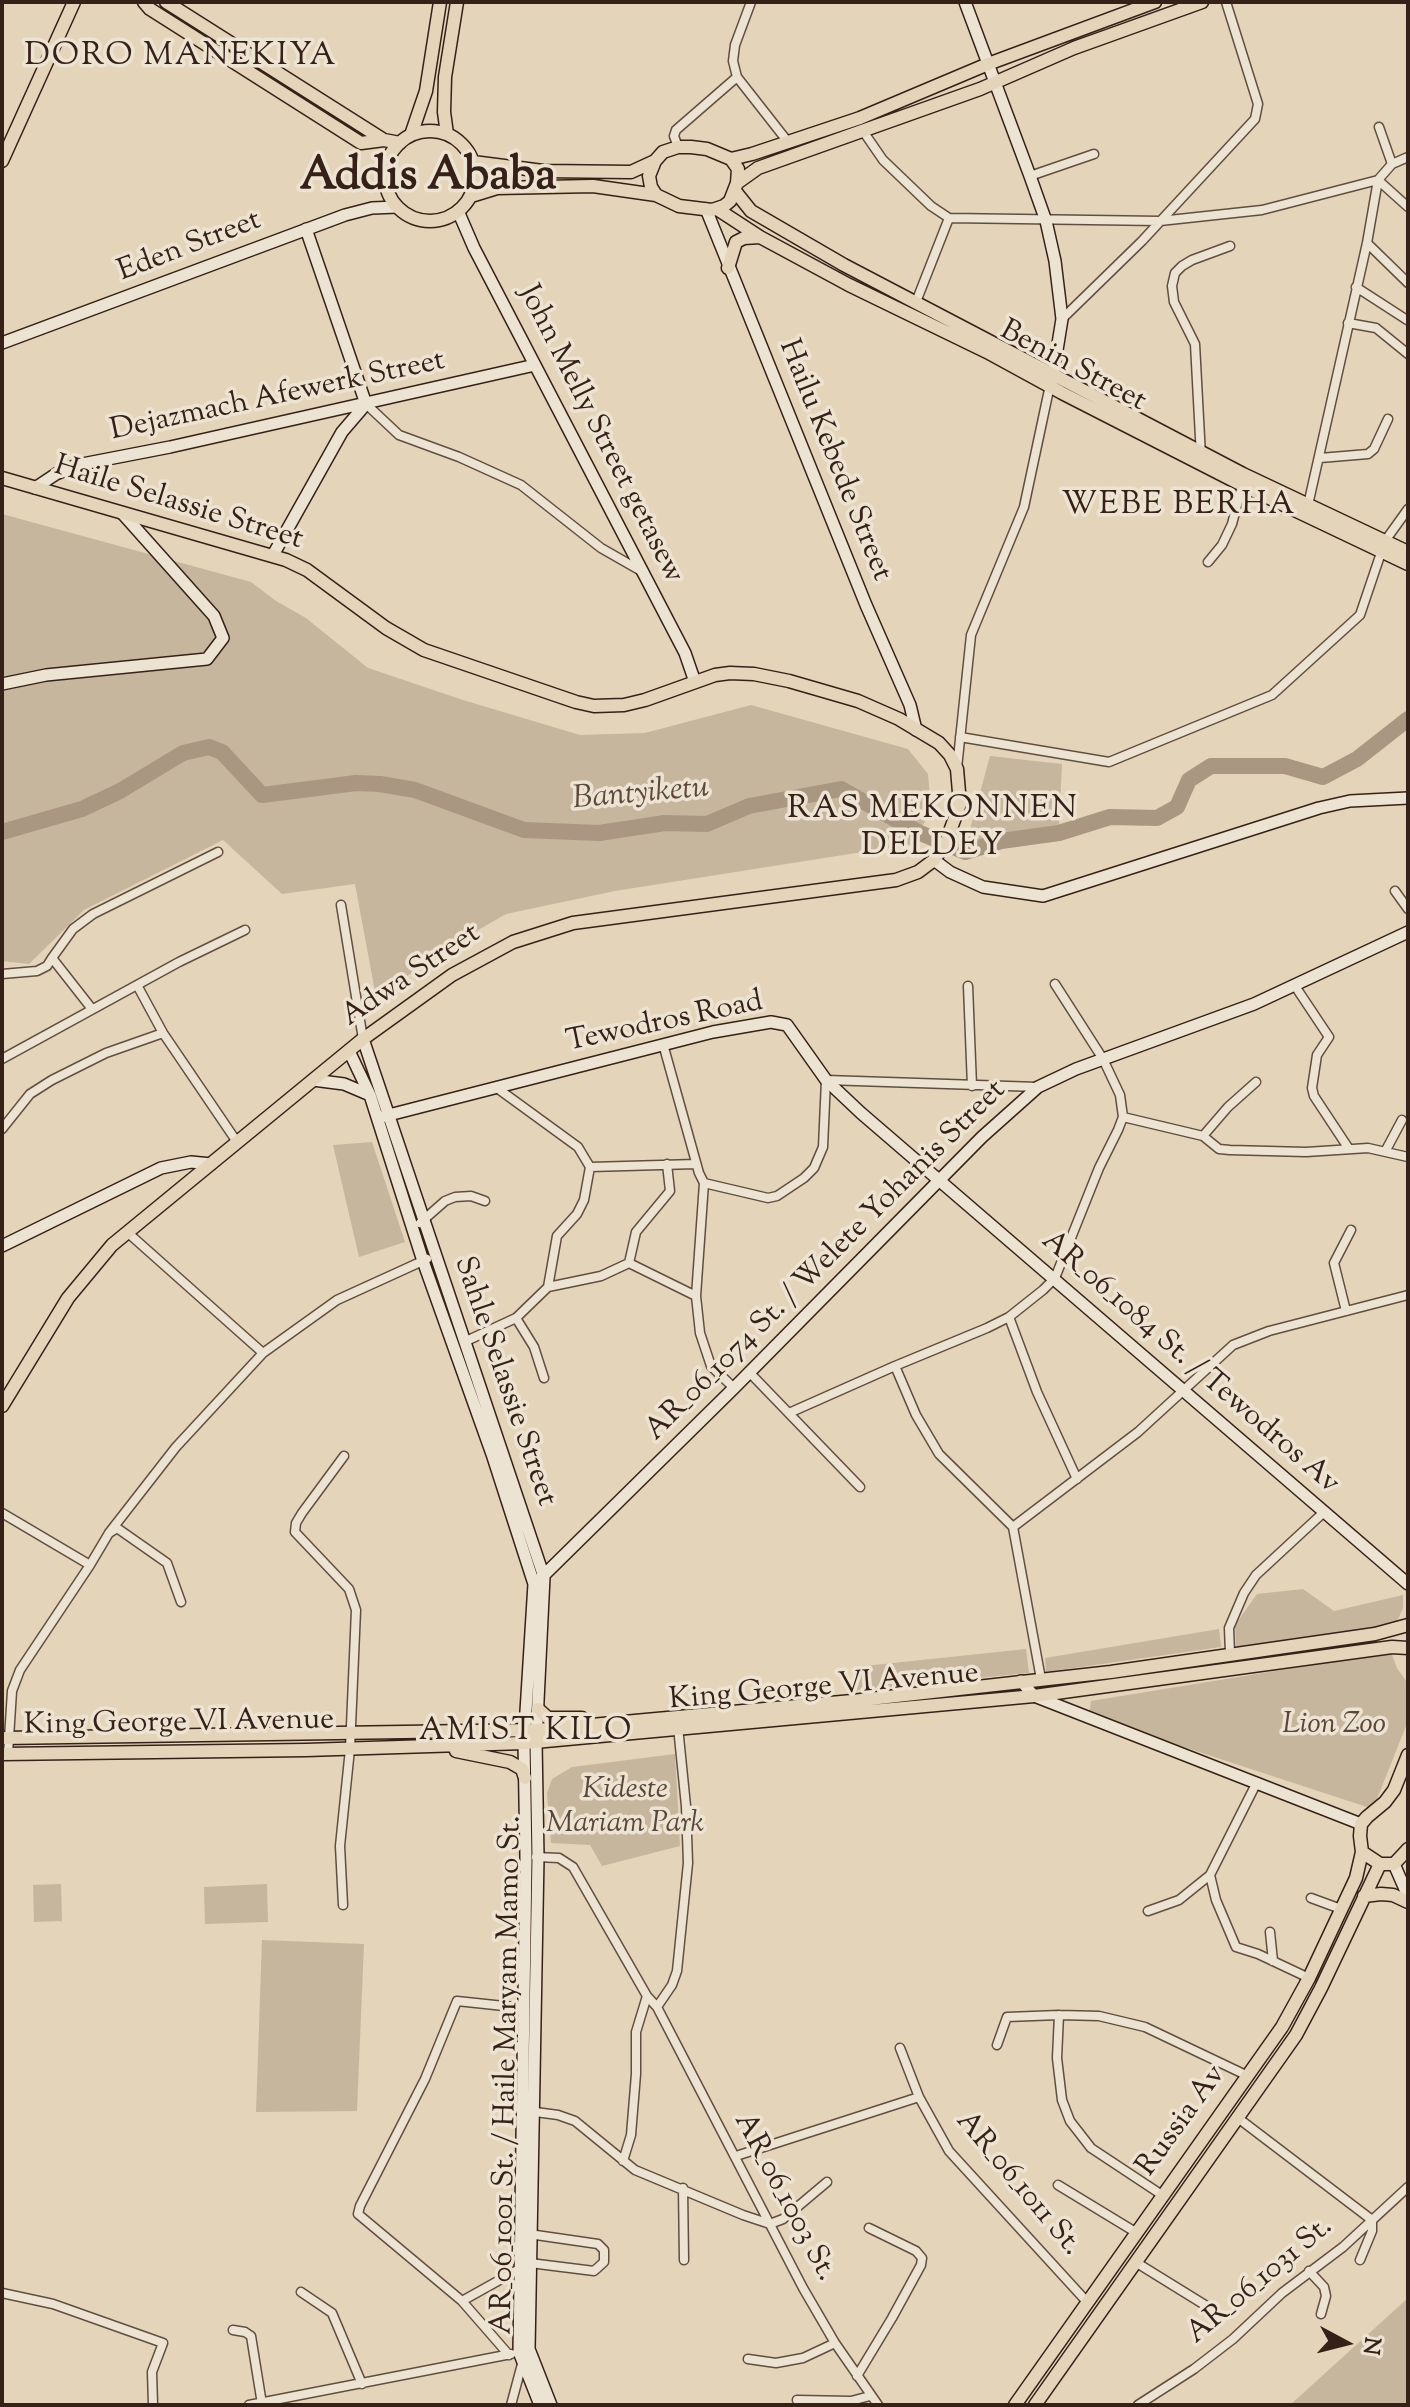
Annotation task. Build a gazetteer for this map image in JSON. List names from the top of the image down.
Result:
{
  "streets": {
    "main road": [
      "Eden Street",
      "Benin Street",
      "Dejazmach Afewerk Street",
      "John Melly Street getasew",
      "Hailu Kebede Street",
      "Haile Selassie Street",
      "Adwa Street",
      "Tewodros Road",
      "AR_06_1074 St. / Welete Yohanis Street",
      "AR_06_1084 St. / Tewodros Av",
      "Sahle Selassie Street",
      "King George VI Avenue",
      "AR_06_1001 St. / Haile Maryam Mamo St.",
      "Russia Av"
    ],
    "street": ["AR_06_1011 St.", "AR_06_1003 St.", "AR_06_1031 St."]
  },
  "crossings": [
    ["Eden Street", "John Melly Street getasew"],
    ["Benin Street", "Hailu Kebede Street"],
    ["Dejazmach Afewerk Street", "John Melly Street getasew"],
    ["Dejazmach Afewerk Street", "Haile Selassie Street"],
    ["John Melly Street getasew", "Haile Selassie Street"],
    ["Hailu Kebede Street", "Haile Selassie Street"],
    ["Adwa Street", "Sahle Selassie Street"],
    ["Tewodros Road", "AR_06_1074 St. / Welete Yohanis Street"],
    ["Tewodros Road", "AR_06_1084 St. / Tewodros Av"],
    ["Tewodros Road", "Sahle Selassie Street"],
    ["AR_06_1074 St. / Welete Yohanis Street", "AR_06_1084 St. / Tewodros Av"],
    ["AR_06_1074 St. / Welete Yohanis Street", "Sahle Selassie Street"],
    ["Sahle Selassie Street", "King George VI Avenue"],
    ["Sahle Selassie Street", "AR_06_1001 St. / Haile Maryam Mamo St."],
    ["King George VI Avenue", "AR_06_1001 St. / Haile Maryam Mamo St."],
    ["AR_06_1001 St. / Haile Maryam Mamo St.", "AR_06_1003 St."],
    ["Russia Av", "AR_06_1011 St."]
  ],
  "districts": [
    "DORO MANEKIYA",
    "Addis Ababa",
    "WEBE BERHA",
    "RAS MEKONNEN DELDEY",
    "AMIST KILO"
  ],
  "water": ["Bantyiketu"],
  "parks": ["Lion Zoo", "Kideste Mariam Park"],
  "north": "right"
}
